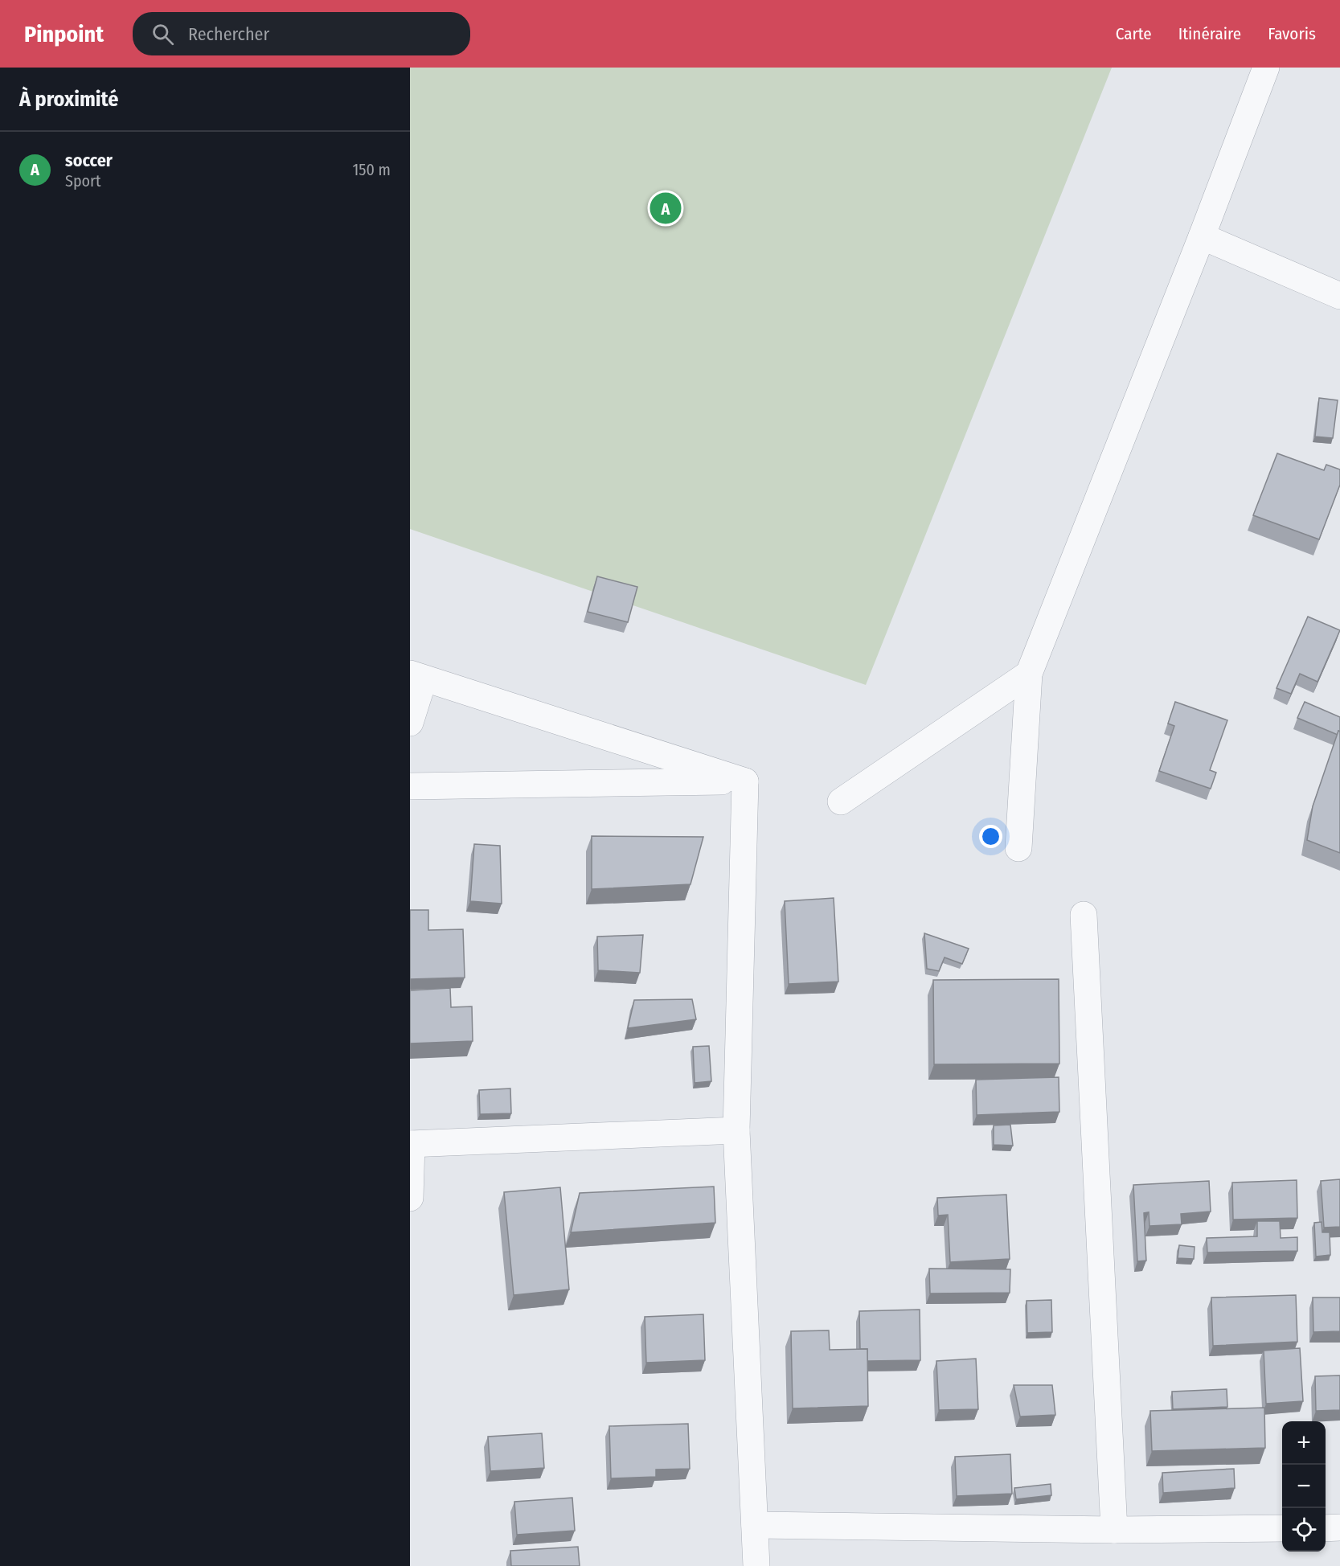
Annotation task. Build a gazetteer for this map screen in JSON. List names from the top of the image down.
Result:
{
  "page": {
    "header": "Pinpoint",
    "search": "Rechercher",
    "nav": ["Carte", "Itinéraire", "Favoris"],
    "heading": "À proximité",
    "list": [
      {
        "mark": "A",
        "name": "soccer",
        "note": "Sport",
        "value": "150 m"
      }
    ],
    "pins": "A",
    "map_buttons": ["+", "−"]
  }
}
